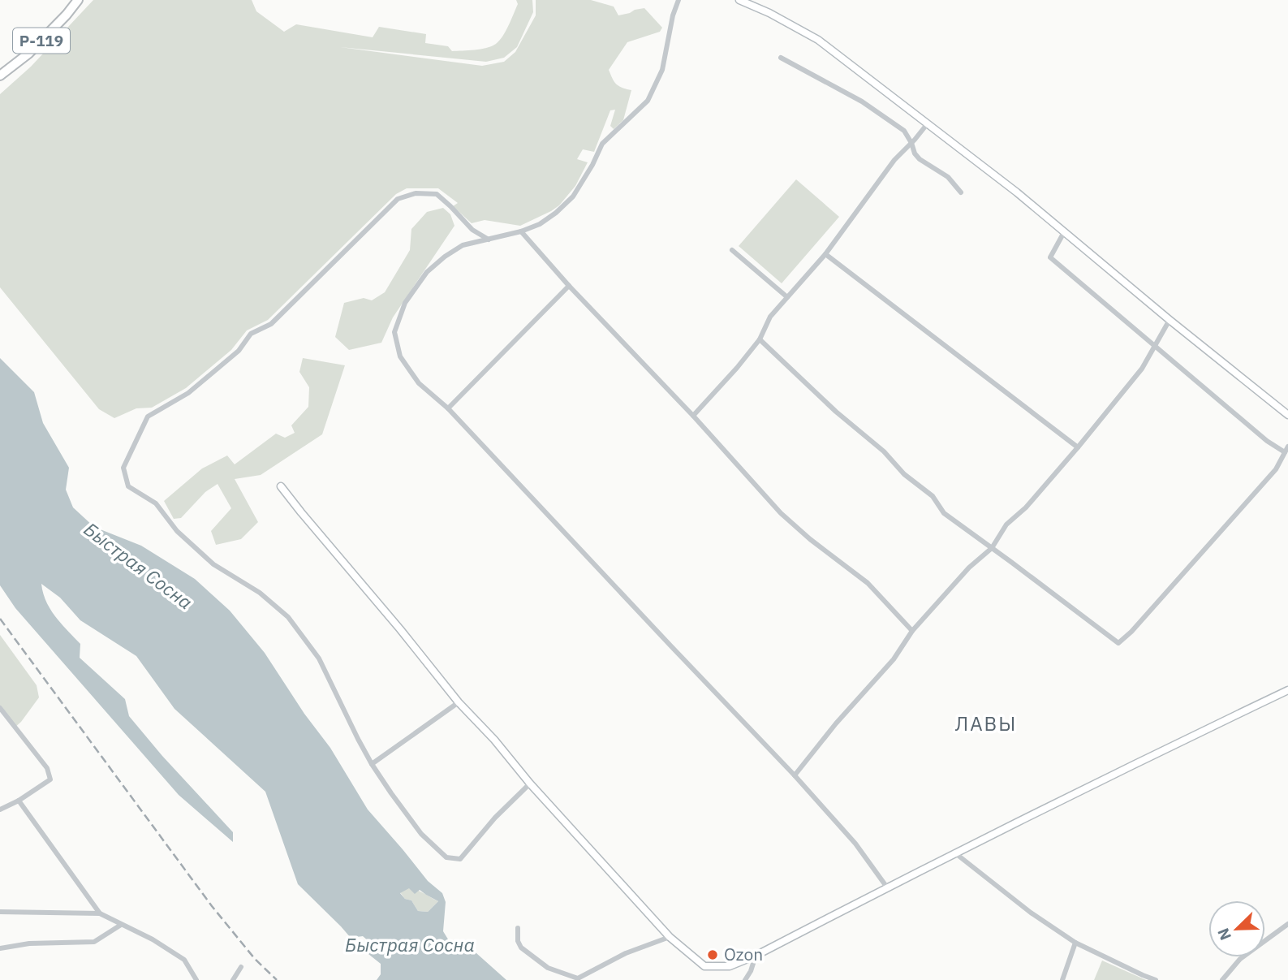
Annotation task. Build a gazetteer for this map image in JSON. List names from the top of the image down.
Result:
{
  "streets": {
    "highway": ["Р-119"]
  },
  "districts": ["ЛАВЫ"],
  "water": ["Быстрая Сосна"],
  "places": ["Ozon"],
  "north": "bottom left"
}
